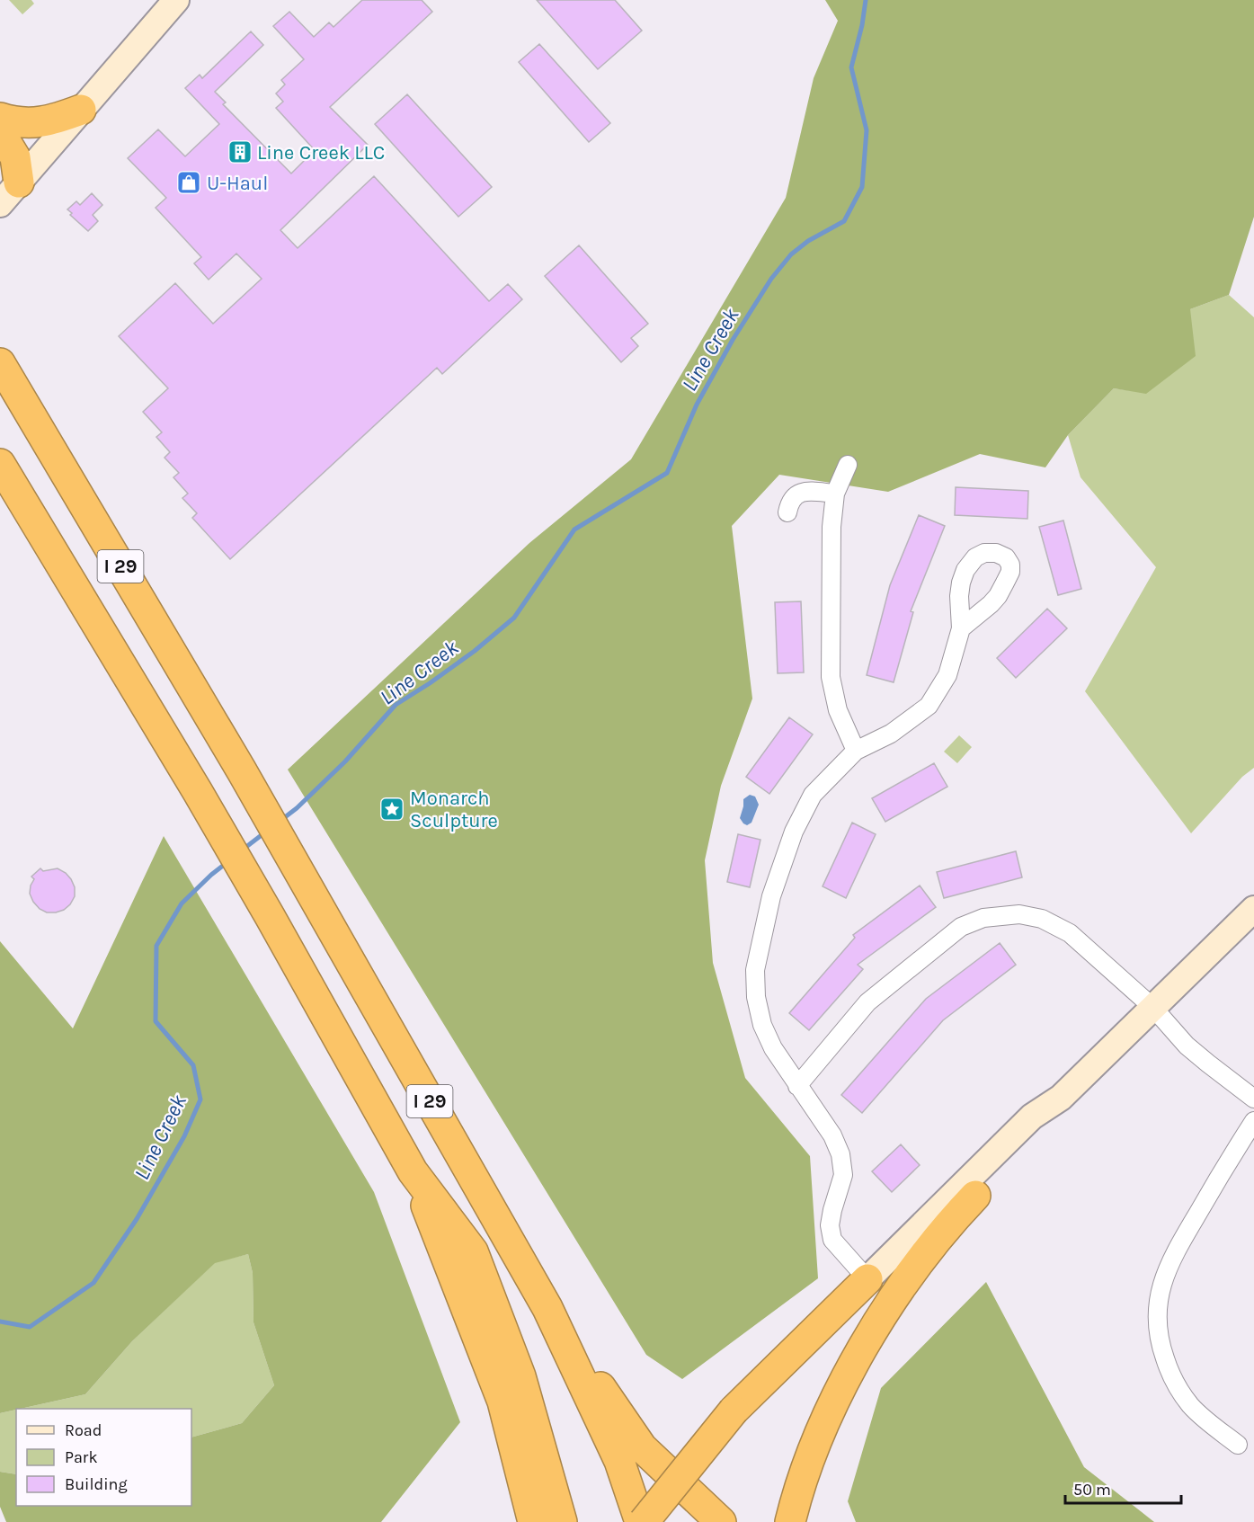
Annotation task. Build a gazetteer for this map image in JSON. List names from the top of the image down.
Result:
{
  "streets": {
    "highway": ["I 29"]
  },
  "water": ["Line Creek"],
  "places": {
    "building": ["Line Creek LLC"],
    "shop": ["U-Haul"],
    "place": ["Monarch Sculpture"]
  },
  "legend": ["Road", "Park", "Building"],
  "scale_bar": "50 m"
}
